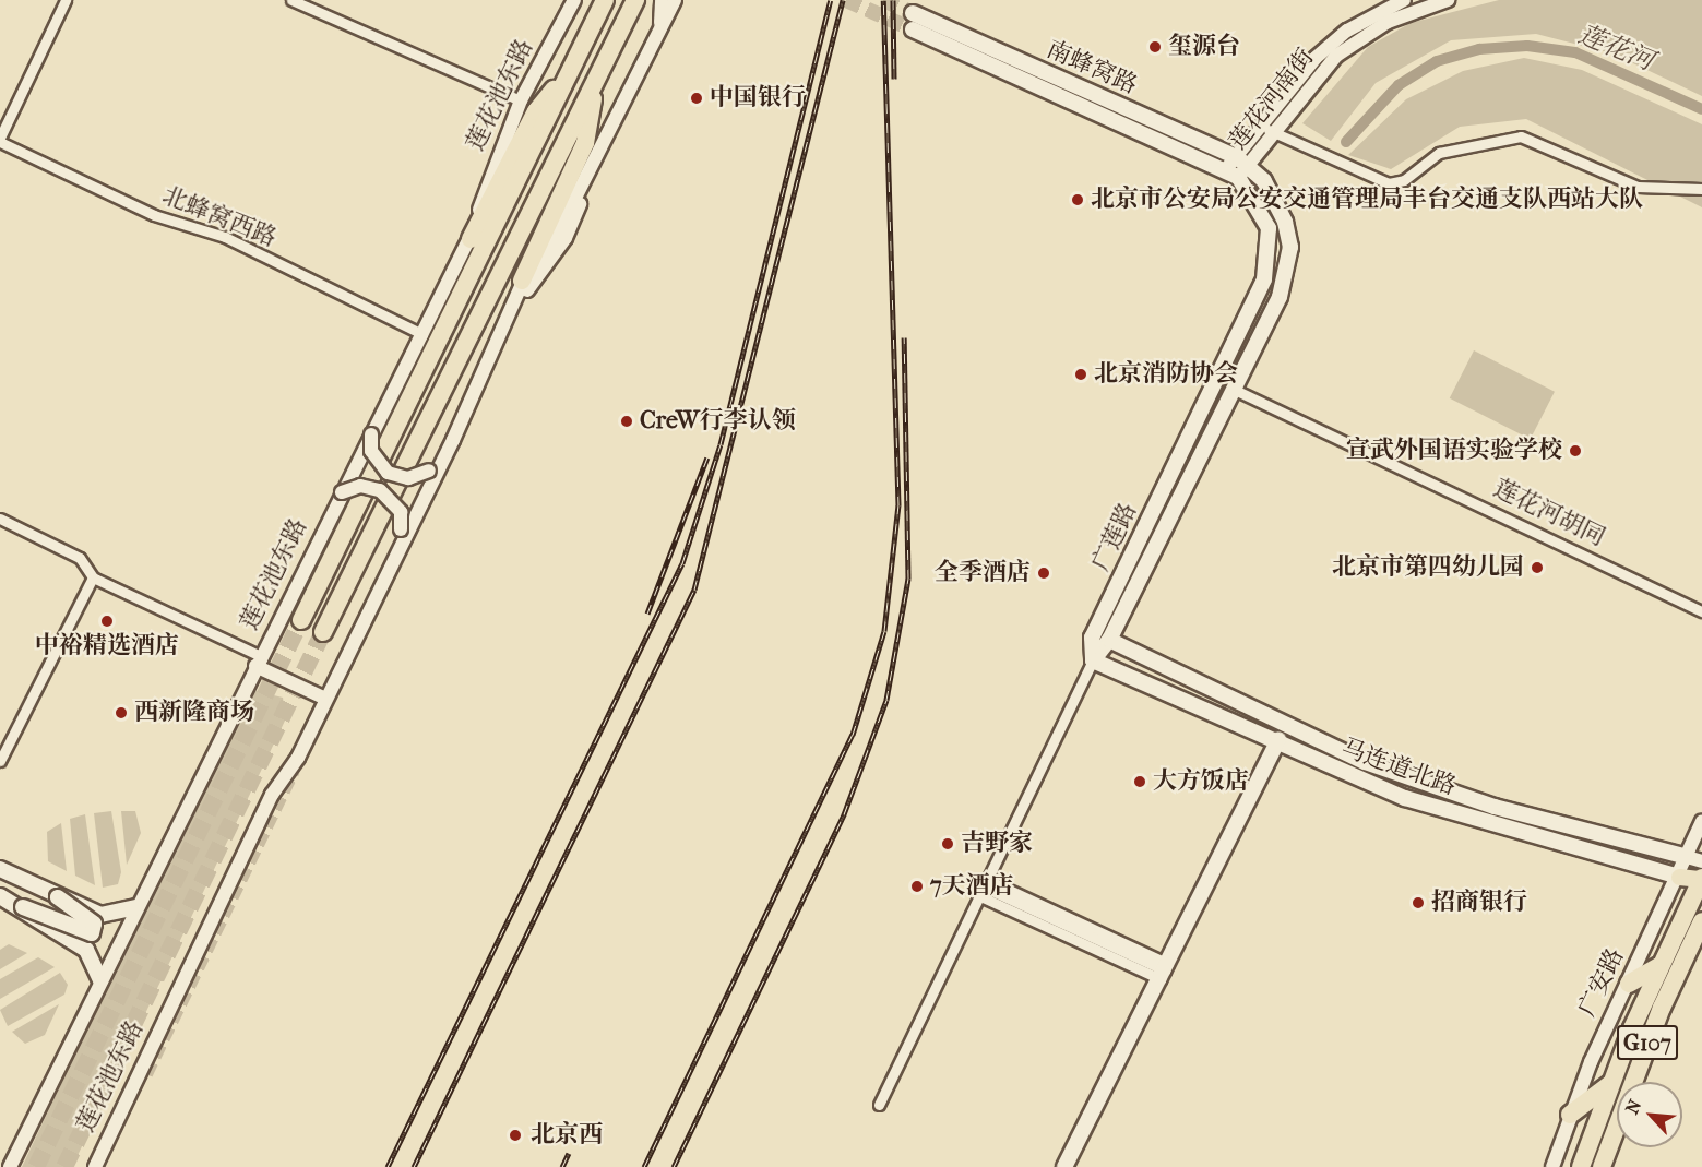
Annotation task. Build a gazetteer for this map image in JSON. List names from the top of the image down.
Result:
{
  "streets": {
    "highway": ["莲花池东路", "广安路", "G107"],
    "main road": ["南蜂窝路", "广莲路", "马连道北路"],
    "street": ["莲花河南街", "北蜂窝西路", "莲花河胡同"]
  },
  "crossings": [
    ["南蜂窝路", "莲花河南街"],
    ["南蜂窝路", "广莲路"],
    ["莲花池东路", "北蜂窝西路"],
    ["莲花河南街", "广莲路"],
    ["莲花河胡同", "广莲路"],
    ["广莲路", "马连道北路"],
    ["马连道北路", "广安路"]
  ],
  "water": ["莲花河"],
  "places": [
    "玺源台",
    "中国银行",
    "北京市公安局公安交通管理局丰台交通支队西站大队",
    "北京消防协会",
    "CreW行李认领",
    "宣武外国语实验学校",
    "北京市第四幼儿园",
    "全季酒店",
    "中裕精选酒店",
    "西新隆商场",
    "大方饭店",
    "吉野家",
    "7天酒店",
    "招商银行",
    "北京西"
  ],
  "north": "top left"
}
